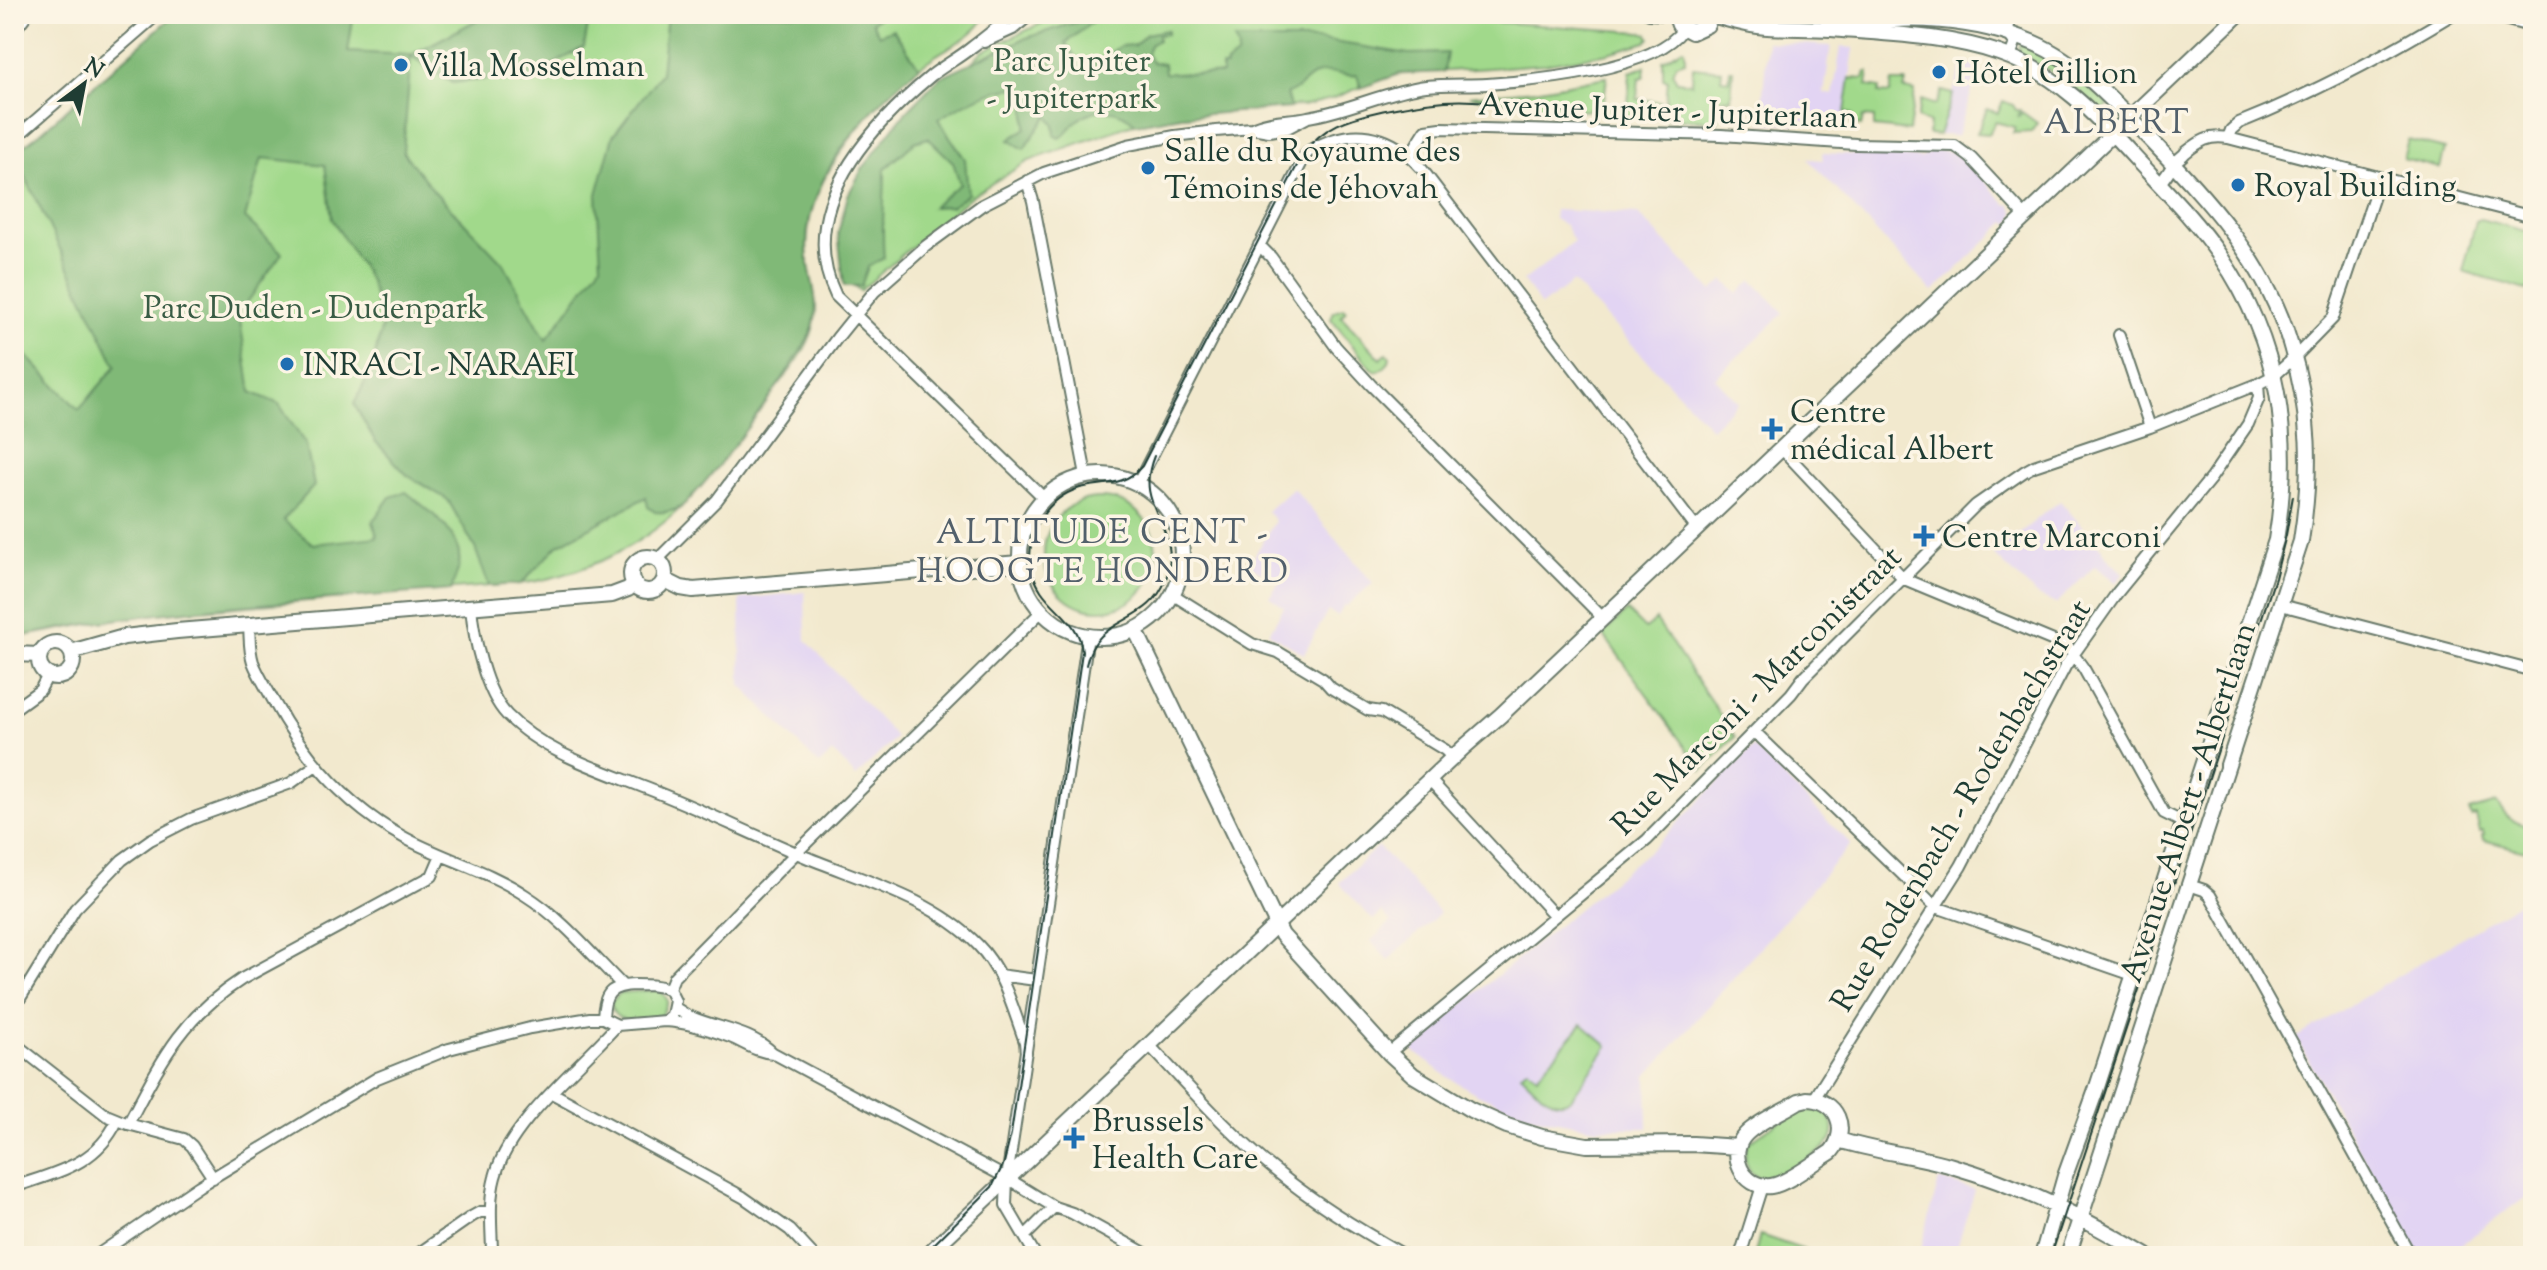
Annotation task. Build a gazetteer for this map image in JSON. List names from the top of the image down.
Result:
{
  "streets": {
    "main road": ["Avenue Albert - Albertlaan"],
    "street": ["Avenue Jupiter - Jupiterlaan", "Rue Marconi - Marconistraat", "Rue Rodenbach - Rodenbachstraat"]
  },
  "crossings": [
    ["Rue Marconi - Marconistraat", "Avenue Albert - Albertlaan"],
    ["Rue Marconi - Marconistraat", "Rue Rodenbach - Rodenbachstraat"]
  ],
  "districts": ["ALBERT", "ALTITUDE CENT - HOOGTE HONDERD"],
  "parks": ["Parc Jupiter - Jupiterpark", "Parc Duden - Dudenpark"],
  "places": {
    "other": [
      "Villa Mosselman",
      "Hôtel Gillion",
      "Salle du Royaume des Témoins de Jéhovah",
      "Royal Building",
      "INRACI - NARAFI"
    ],
    "health": ["Centre médical Albert", "Centre Marconi", "Brussels Health Care"]
  },
  "north": "top right"
}
